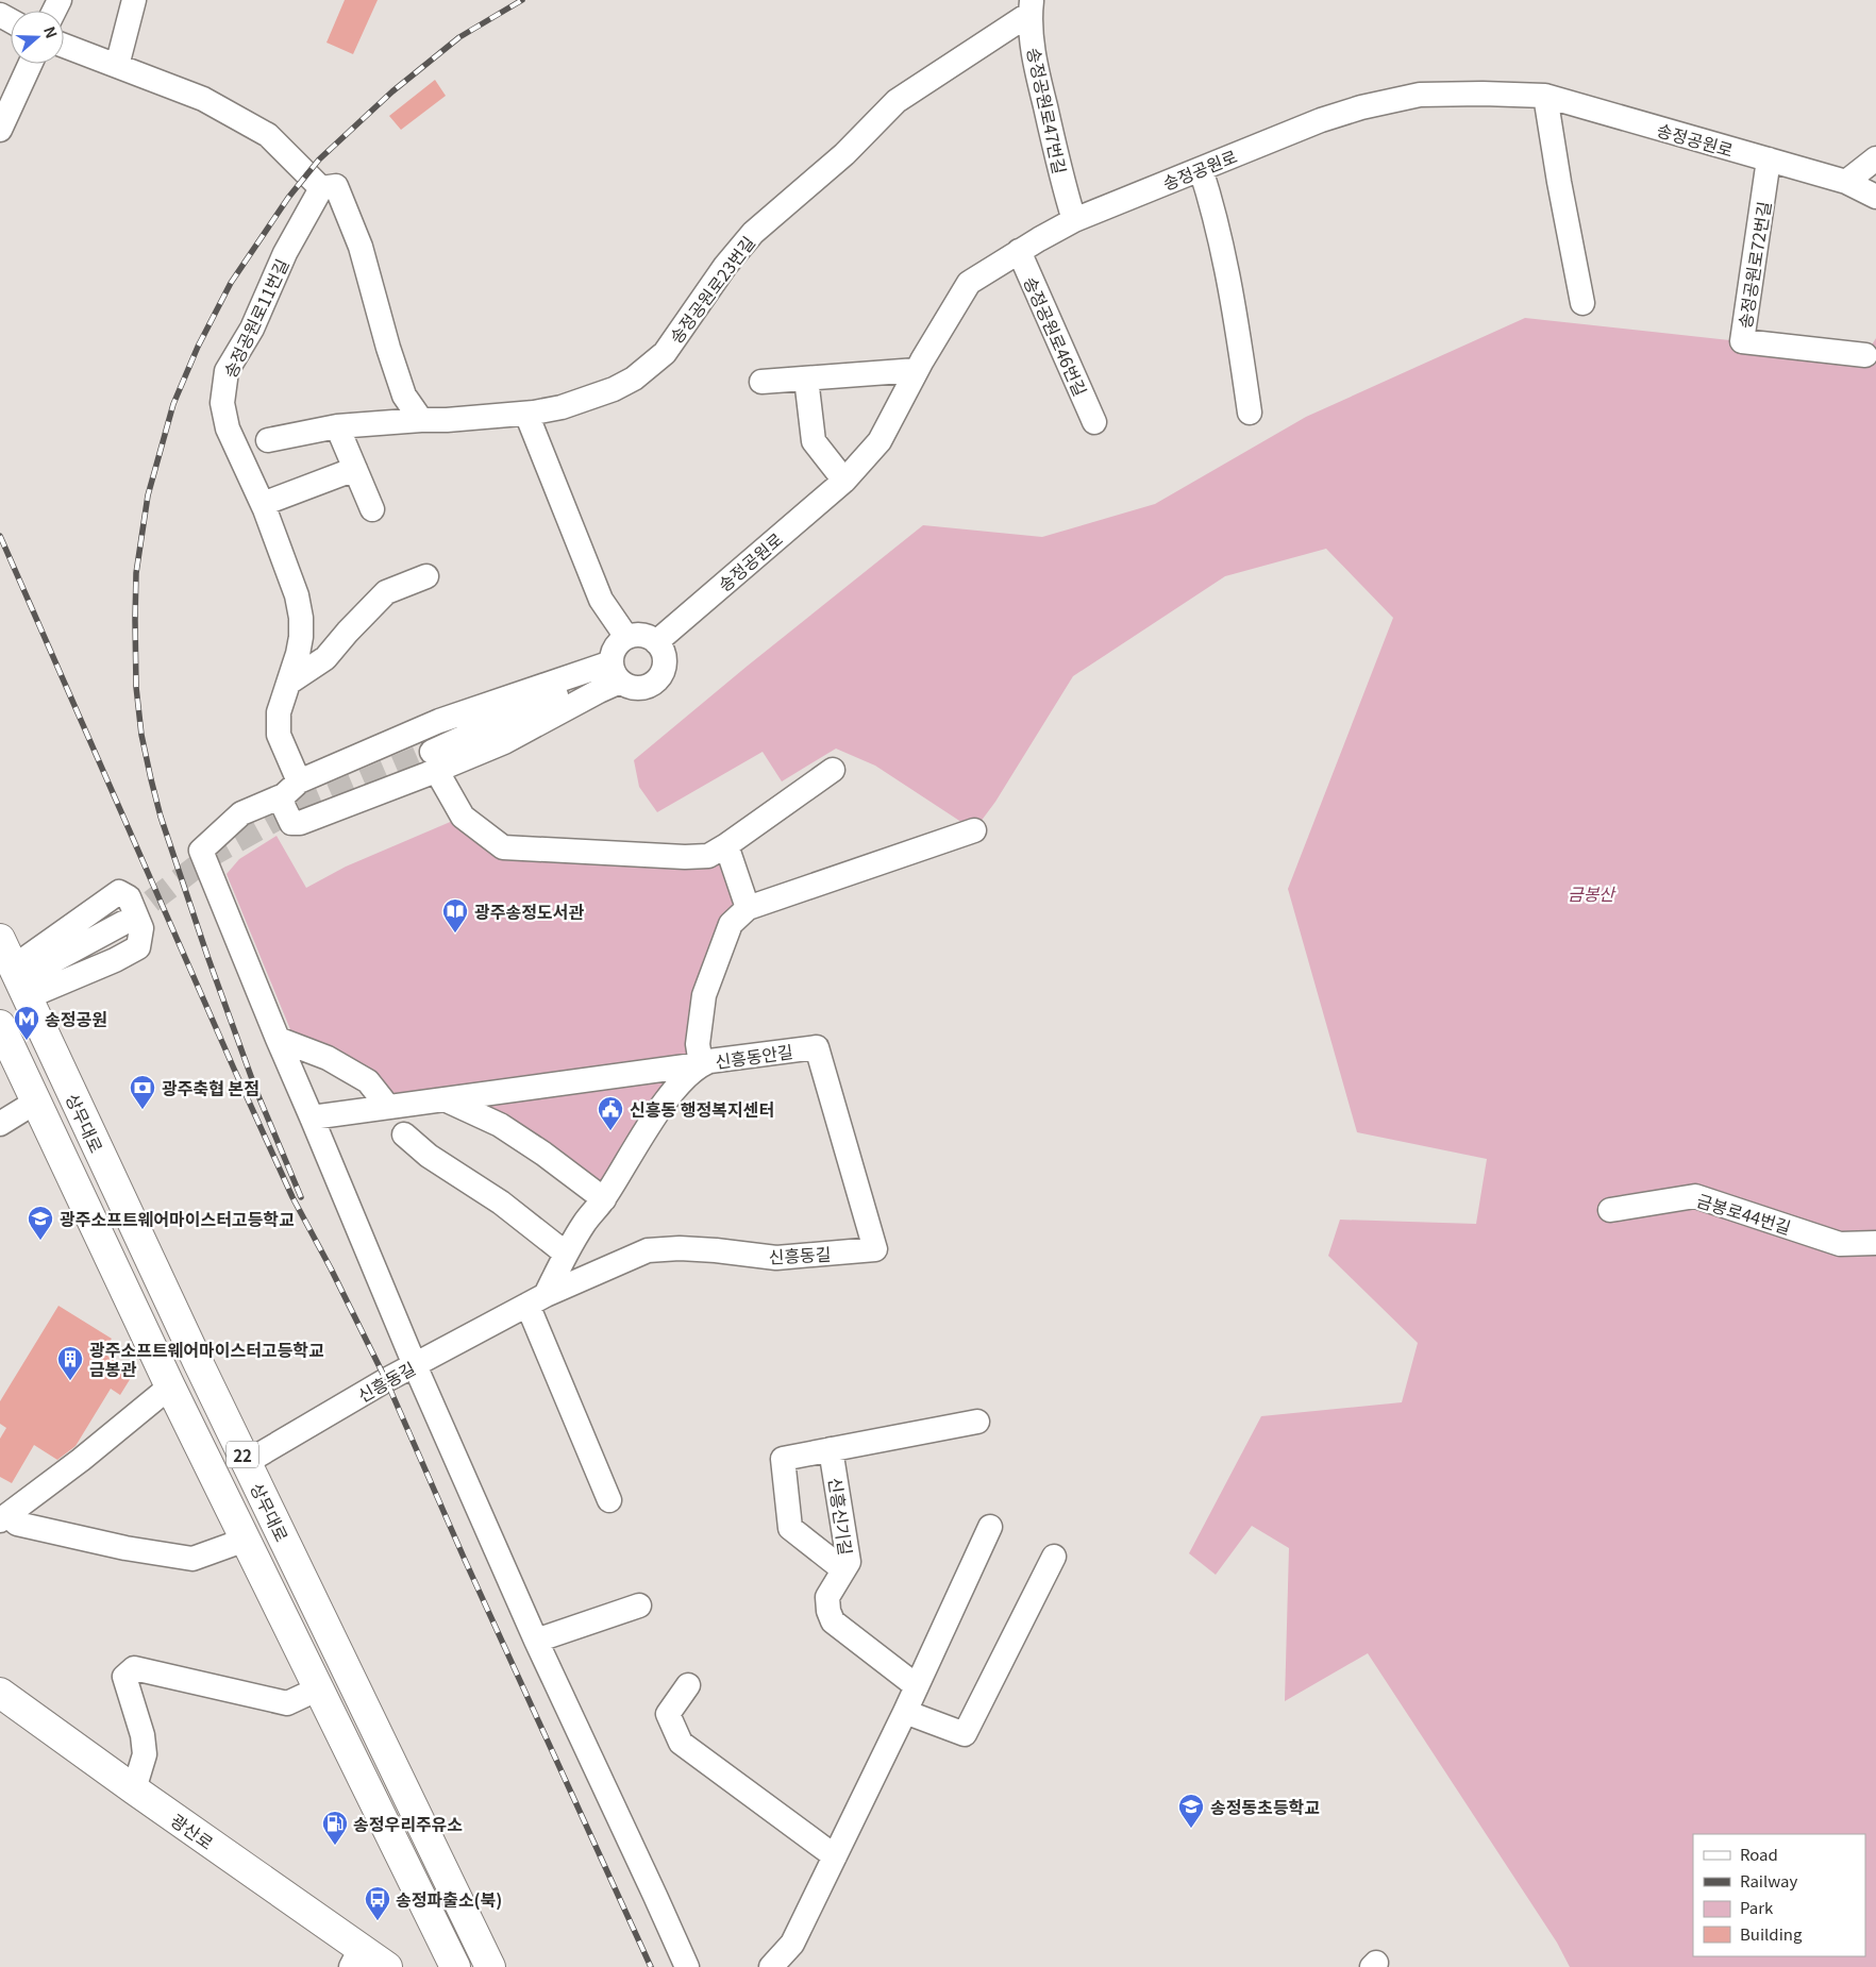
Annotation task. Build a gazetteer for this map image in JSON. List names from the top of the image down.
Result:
{
  "streets": {
    "main road": ["상무대로", "22", "광산로"],
    "street": [
      "송정공원로47번길",
      "송정공원로",
      "송정공원로72번길",
      "송정공원로23번길",
      "송정공원로11번길",
      "송정공원로46번길",
      "신흥동안길",
      "금봉로44번길",
      "신흥동길",
      "신흥신기길"
    ]
  },
  "crossings": [
    ["송정공원로47번길", "송정공원로"],
    ["송정공원로47번길", "송정공원로23번길"],
    ["송정공원로", "송정공원로72번길"],
    ["송정공원로", "송정공원로46번길"],
    ["신흥동안길", "신흥동길"],
    ["상무대로", "신흥동길"]
  ],
  "parks": ["금봉산"],
  "places": {
    "library": ["광주송정도서관"],
    "metro station": ["송정공원"],
    "bank": ["광주축협 본점"],
    "public building": ["신흥동 행정복지센터"],
    "school or university": ["광주소프트웨어마이스터고등학교", "송정동초등학교"],
    "building": ["광주소프트웨어마이스터고등학교 금봉관"],
    "fuel station": ["송정우리주유소"],
    "bus stop": ["송정파출소(북)"]
  },
  "legend": [
    "Road",
    "Railway",
    "Park",
    "Building"
  ],
  "north": "right"
}
